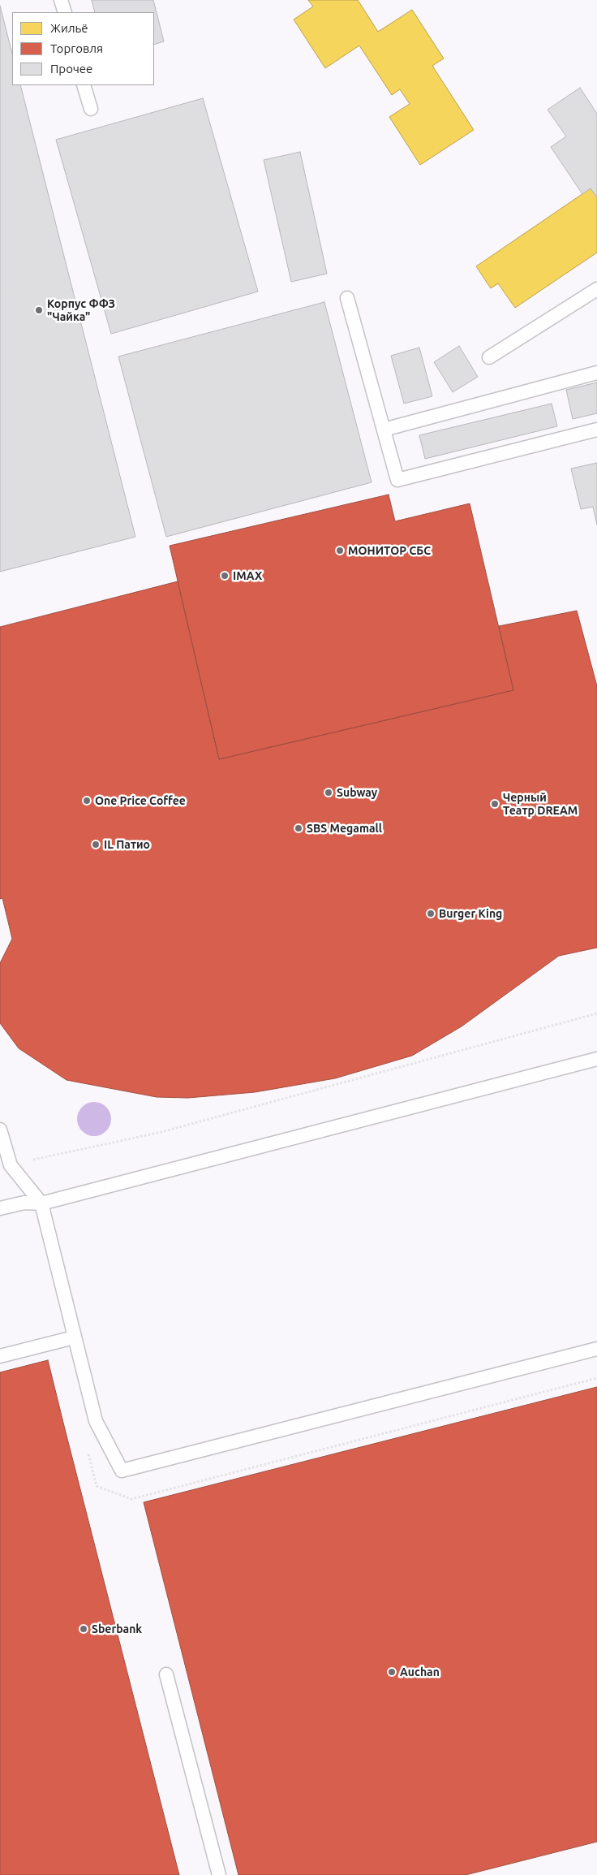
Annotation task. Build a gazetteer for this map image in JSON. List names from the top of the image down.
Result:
{
  "places": [
    "Корпус ФФЗ \"Чайка\"",
    "МОНИТОР СБС",
    "IMAX",
    "Subway",
    "One Price Coffee",
    "Черный Театр DREAM",
    "SBS Megamall",
    "IL Патио",
    "Burger King",
    "Sberbank",
    "Auchan"
  ],
  "legend": ["Жильё", "Торговля", "Прочее"]
}
